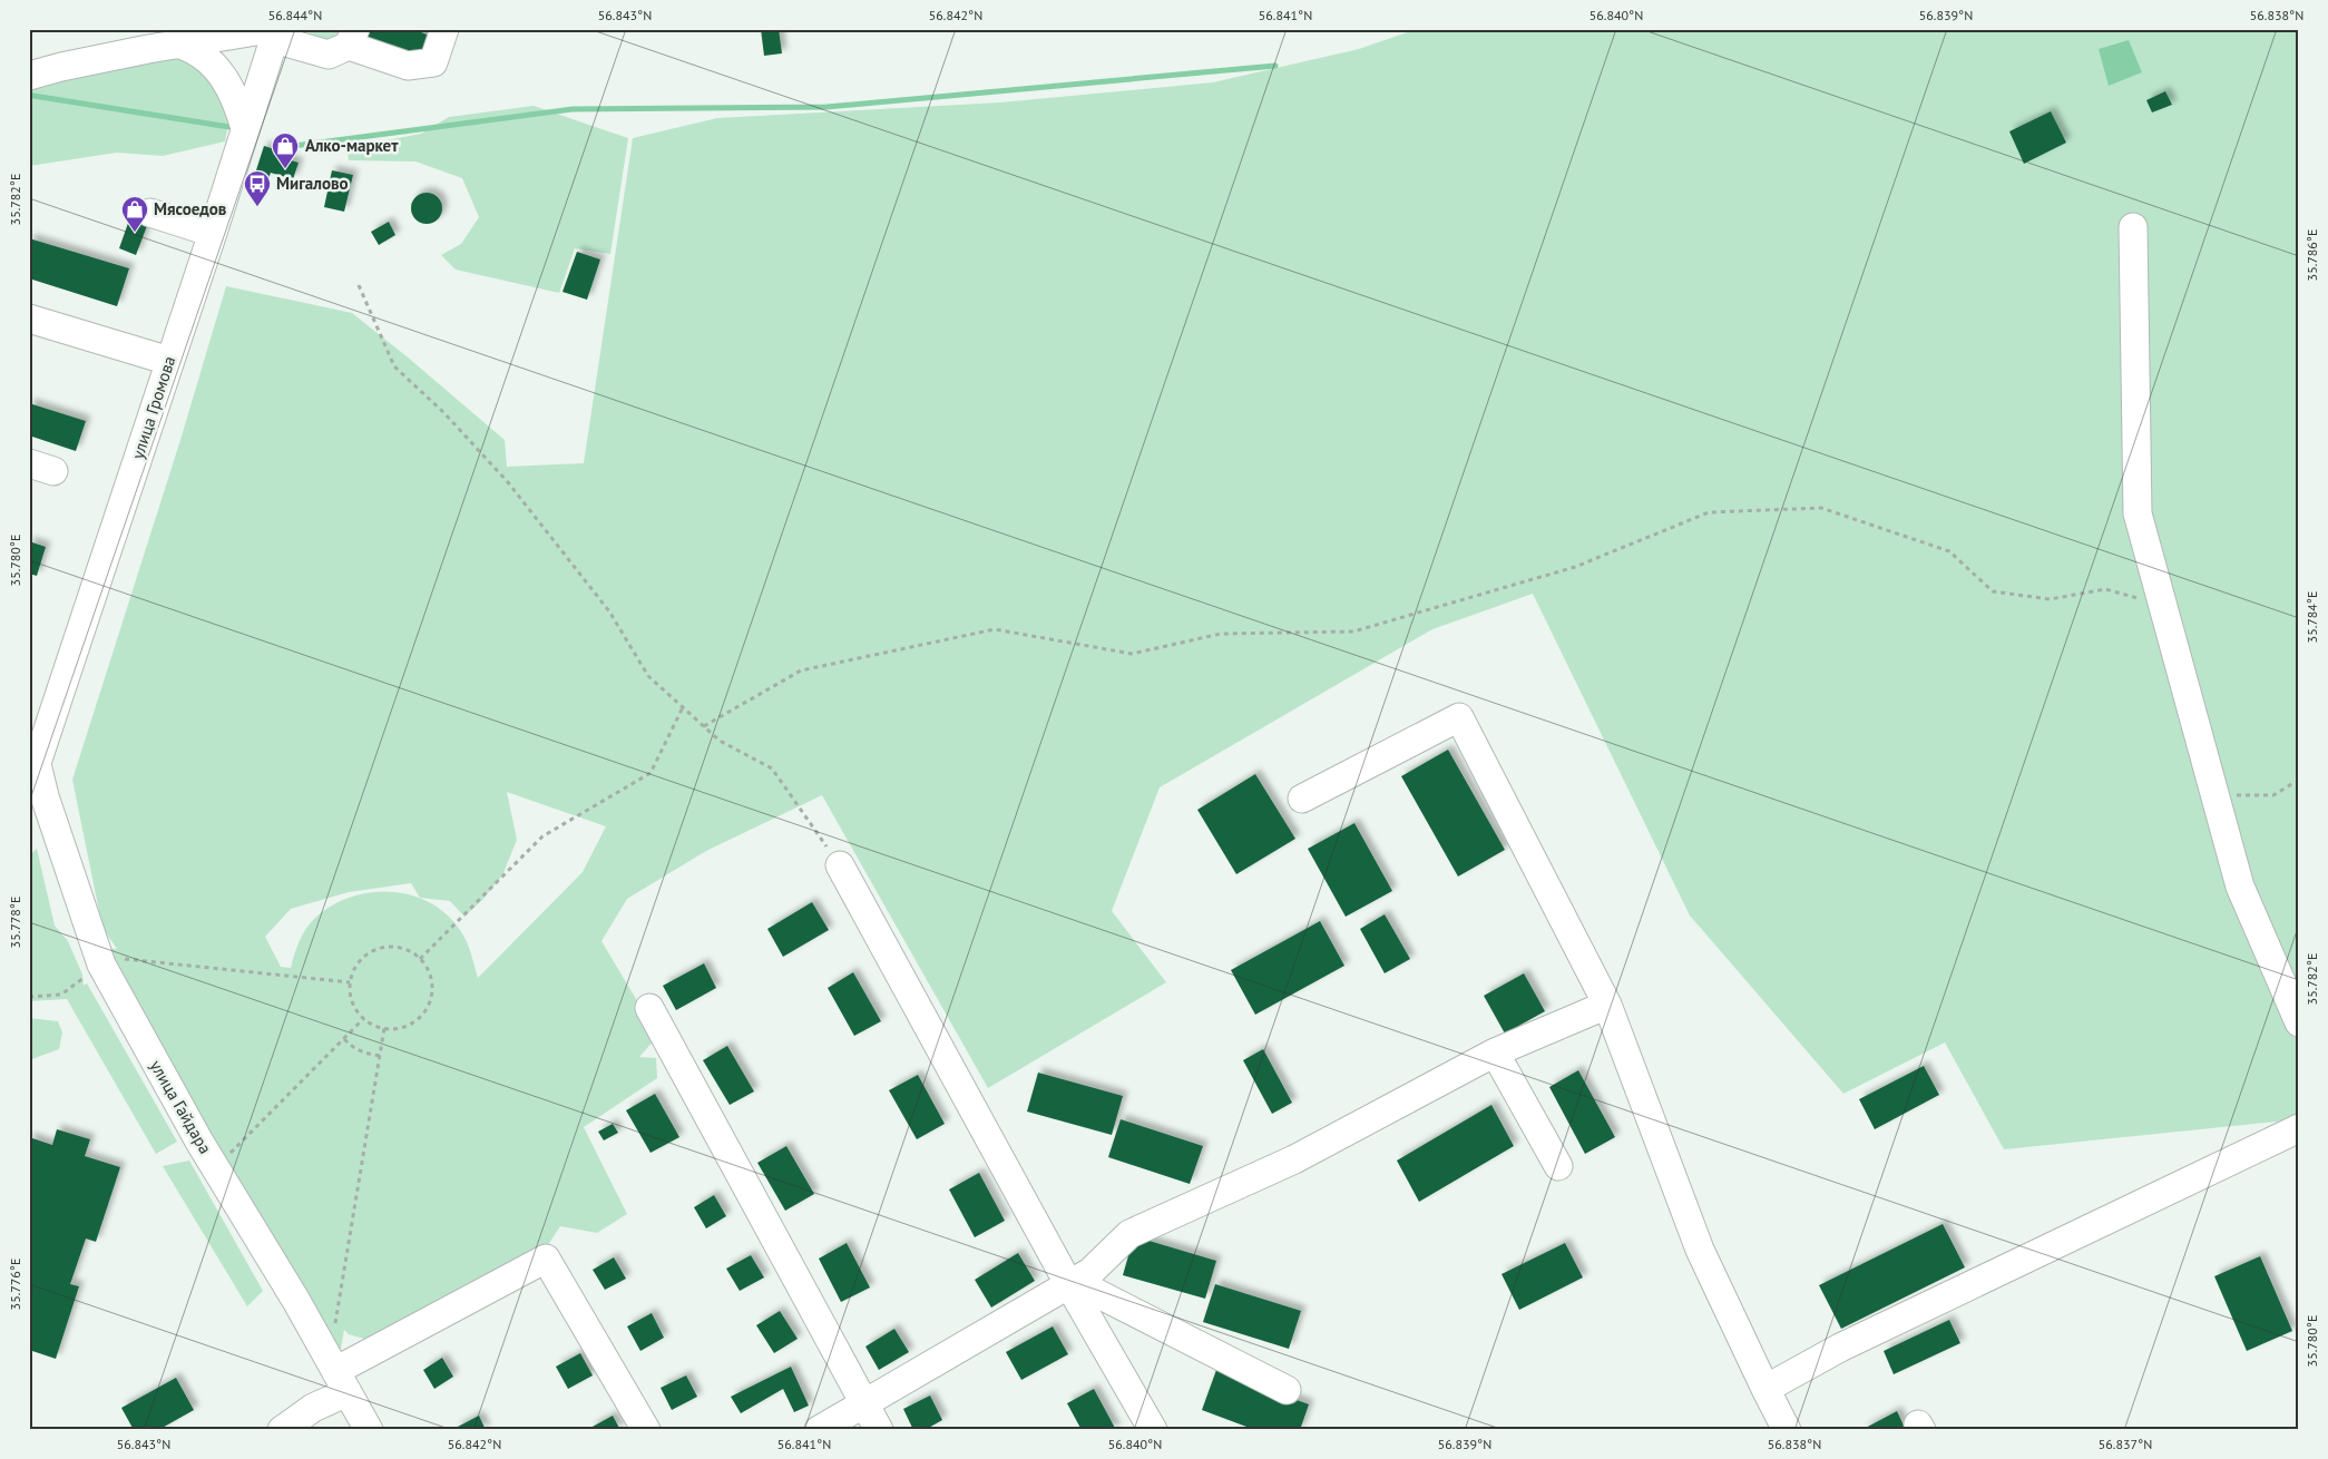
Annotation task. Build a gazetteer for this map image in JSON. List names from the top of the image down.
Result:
{
  "streets": {
    "street": ["улица Громова", "улица Гайдара"]
  },
  "crossings": [
    ["улица Громова", "улица Гайдара"]
  ],
  "places": {
    "shop": ["Алко-маркет", "Мясоедов"],
    "bus stop": ["Мигалово"]
  },
  "coordinates": [
    "56.844°N",
    "56.843°N",
    "56.842°N",
    "56.841°N",
    "56.840°N",
    "56.839°N",
    "56.838°N",
    "35.782°E",
    "35.786°E",
    "35.780°E",
    "35.784°E",
    "35.778°E",
    "35.776°E",
    "56.837°N"
  ]
}
